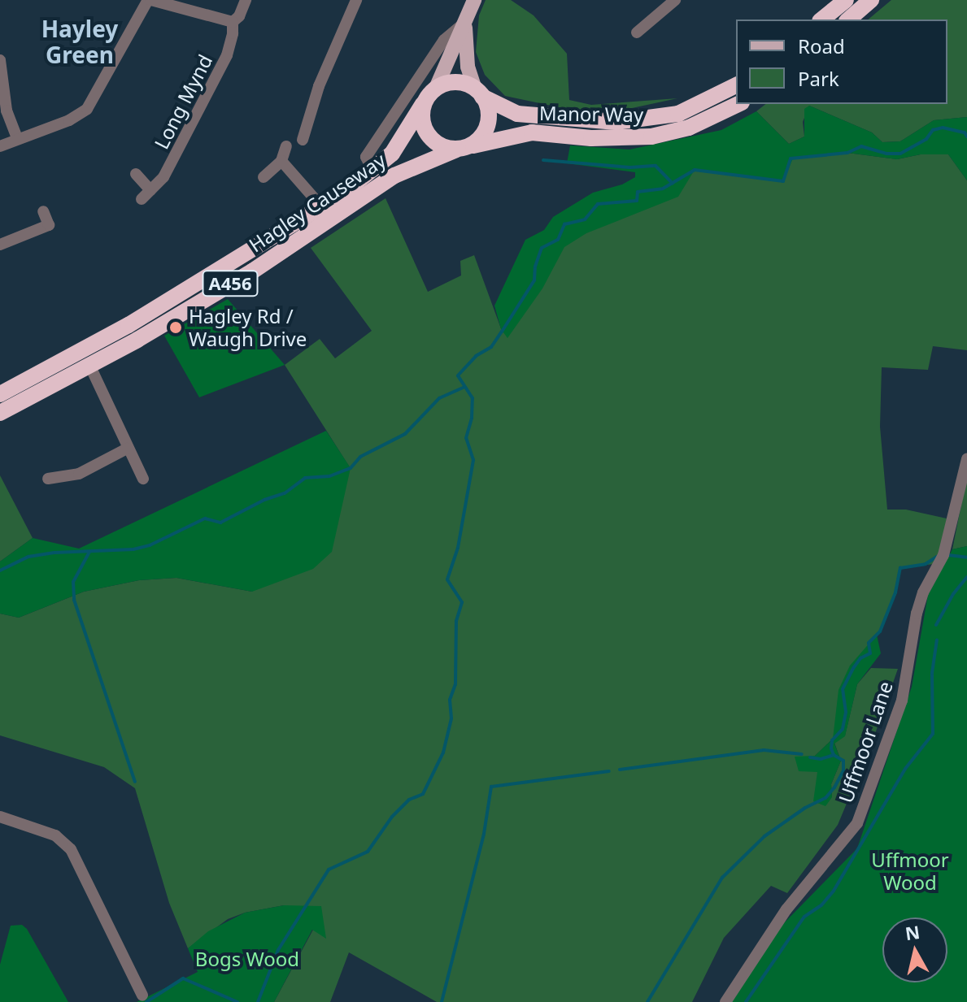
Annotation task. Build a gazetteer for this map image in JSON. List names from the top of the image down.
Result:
{
  "streets": {
    "highway": ["Manor Way", "Hagley Causeway", "A456"],
    "street": ["Long Mynd", "Uffmoor Lane"]
  },
  "crossings": [
    ["Manor Way", "Hagley Causeway"],
    ["Manor Way", "A456"],
    ["Hagley Causeway", "A456"]
  ],
  "districts": ["Hayley Green"],
  "parks": ["Uffmoor Wood", "Bogs Wood"],
  "places": ["Hagley Rd / Waugh Drive"],
  "legend": ["Road", "Park"],
  "north": "top"
}
